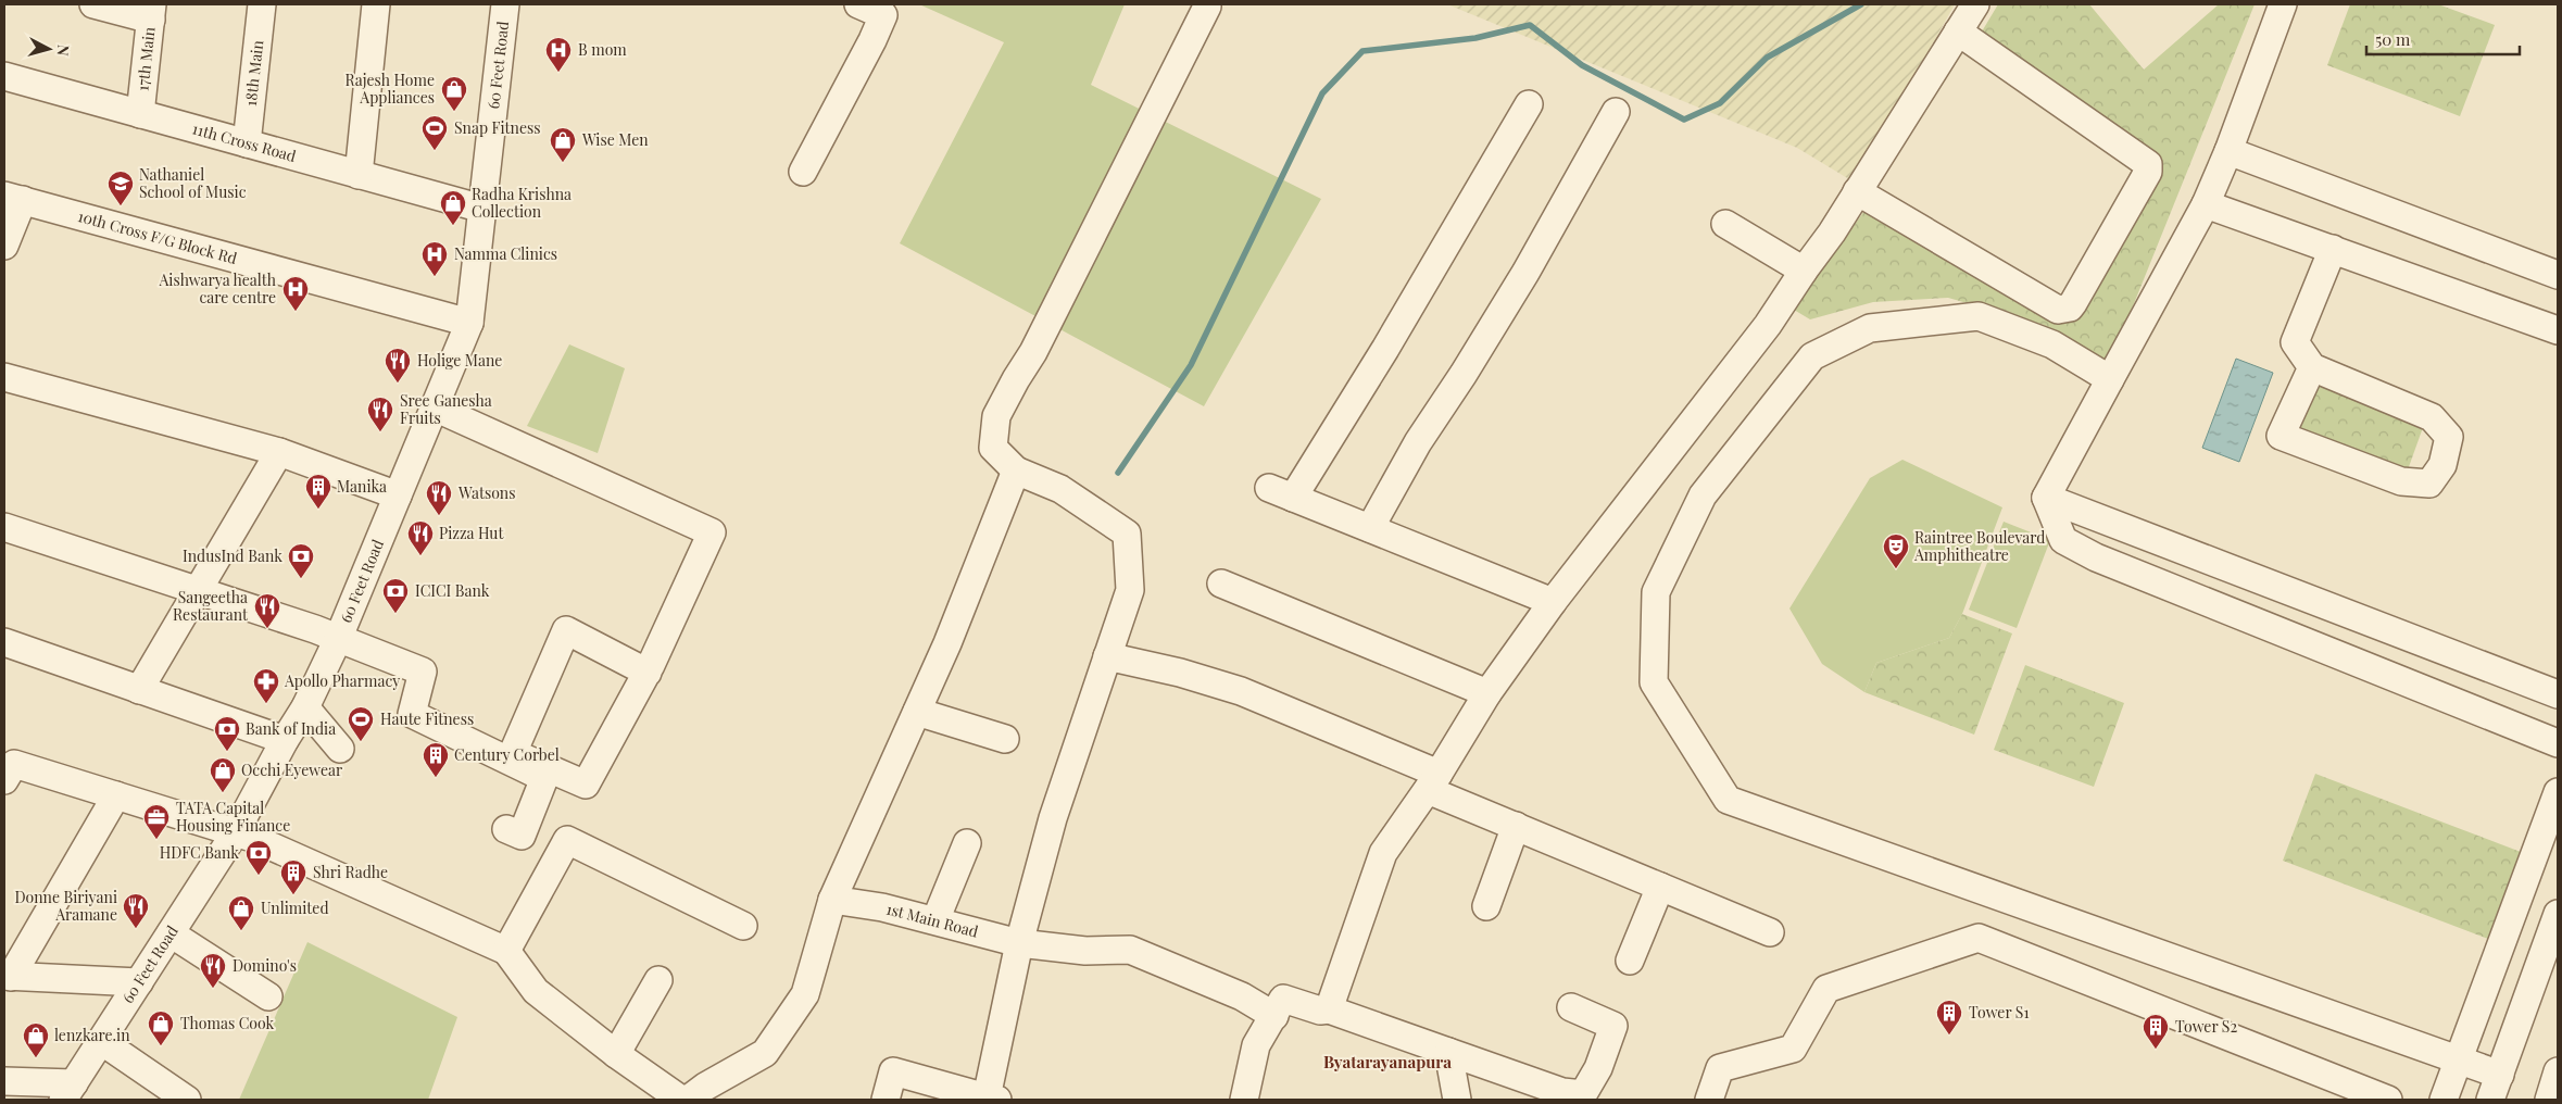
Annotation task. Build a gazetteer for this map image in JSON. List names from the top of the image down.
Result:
{
  "streets": {
    "street": [
      "17th Main",
      "60 Feet Road",
      "18th Main",
      "11th Cross Road",
      "10th Cross F/G Block Rd",
      "1st Main Road"
    ]
  },
  "crossings": [
    ["17th Main", "11th Cross Road"],
    ["60 Feet Road", "11th Cross Road"],
    ["60 Feet Road", "10th Cross F/G Block Rd"],
    ["18th Main", "11th Cross Road"]
  ],
  "districts": ["Byatarayanapura"],
  "places": {
    "hospital": ["B mom", "Namma Clinics", "Aishwarya health care centre"],
    "shop": [
      "Rajesh Home Appliances",
      "Wise Men",
      "Radha Krishna Collection",
      "Occhi Eyewear",
      "Unlimited",
      "Thomas Cook",
      "lenzkare.in"
    ],
    "sports": ["Snap Fitness", "Haute Fitness"],
    "school or university": ["Nathaniel School of Music"],
    "restaurant": [
      "Holige Mane",
      "Sree Ganesha Fruits",
      "Watsons",
      "Pizza Hut",
      "Sangeetha Restaurant",
      "Donne Biriyani Aramane",
      "Domino's"
    ],
    "building": [
      "Manika",
      "Century Corbel",
      "Shri Radhe",
      "Tower S1",
      "Tower S2"
    ],
    "theatre": ["Raintree Boulevard Amphitheatre"],
    "bank": [
      "IndusInd Bank",
      "ICICI Bank",
      "Bank of India",
      "HDFC Bank"
    ],
    "pharmacy": ["Apollo Pharmacy"],
    "office": ["TATA Capital Housing Finance"]
  },
  "scale_bar": "50 m",
  "north": "right"
}
